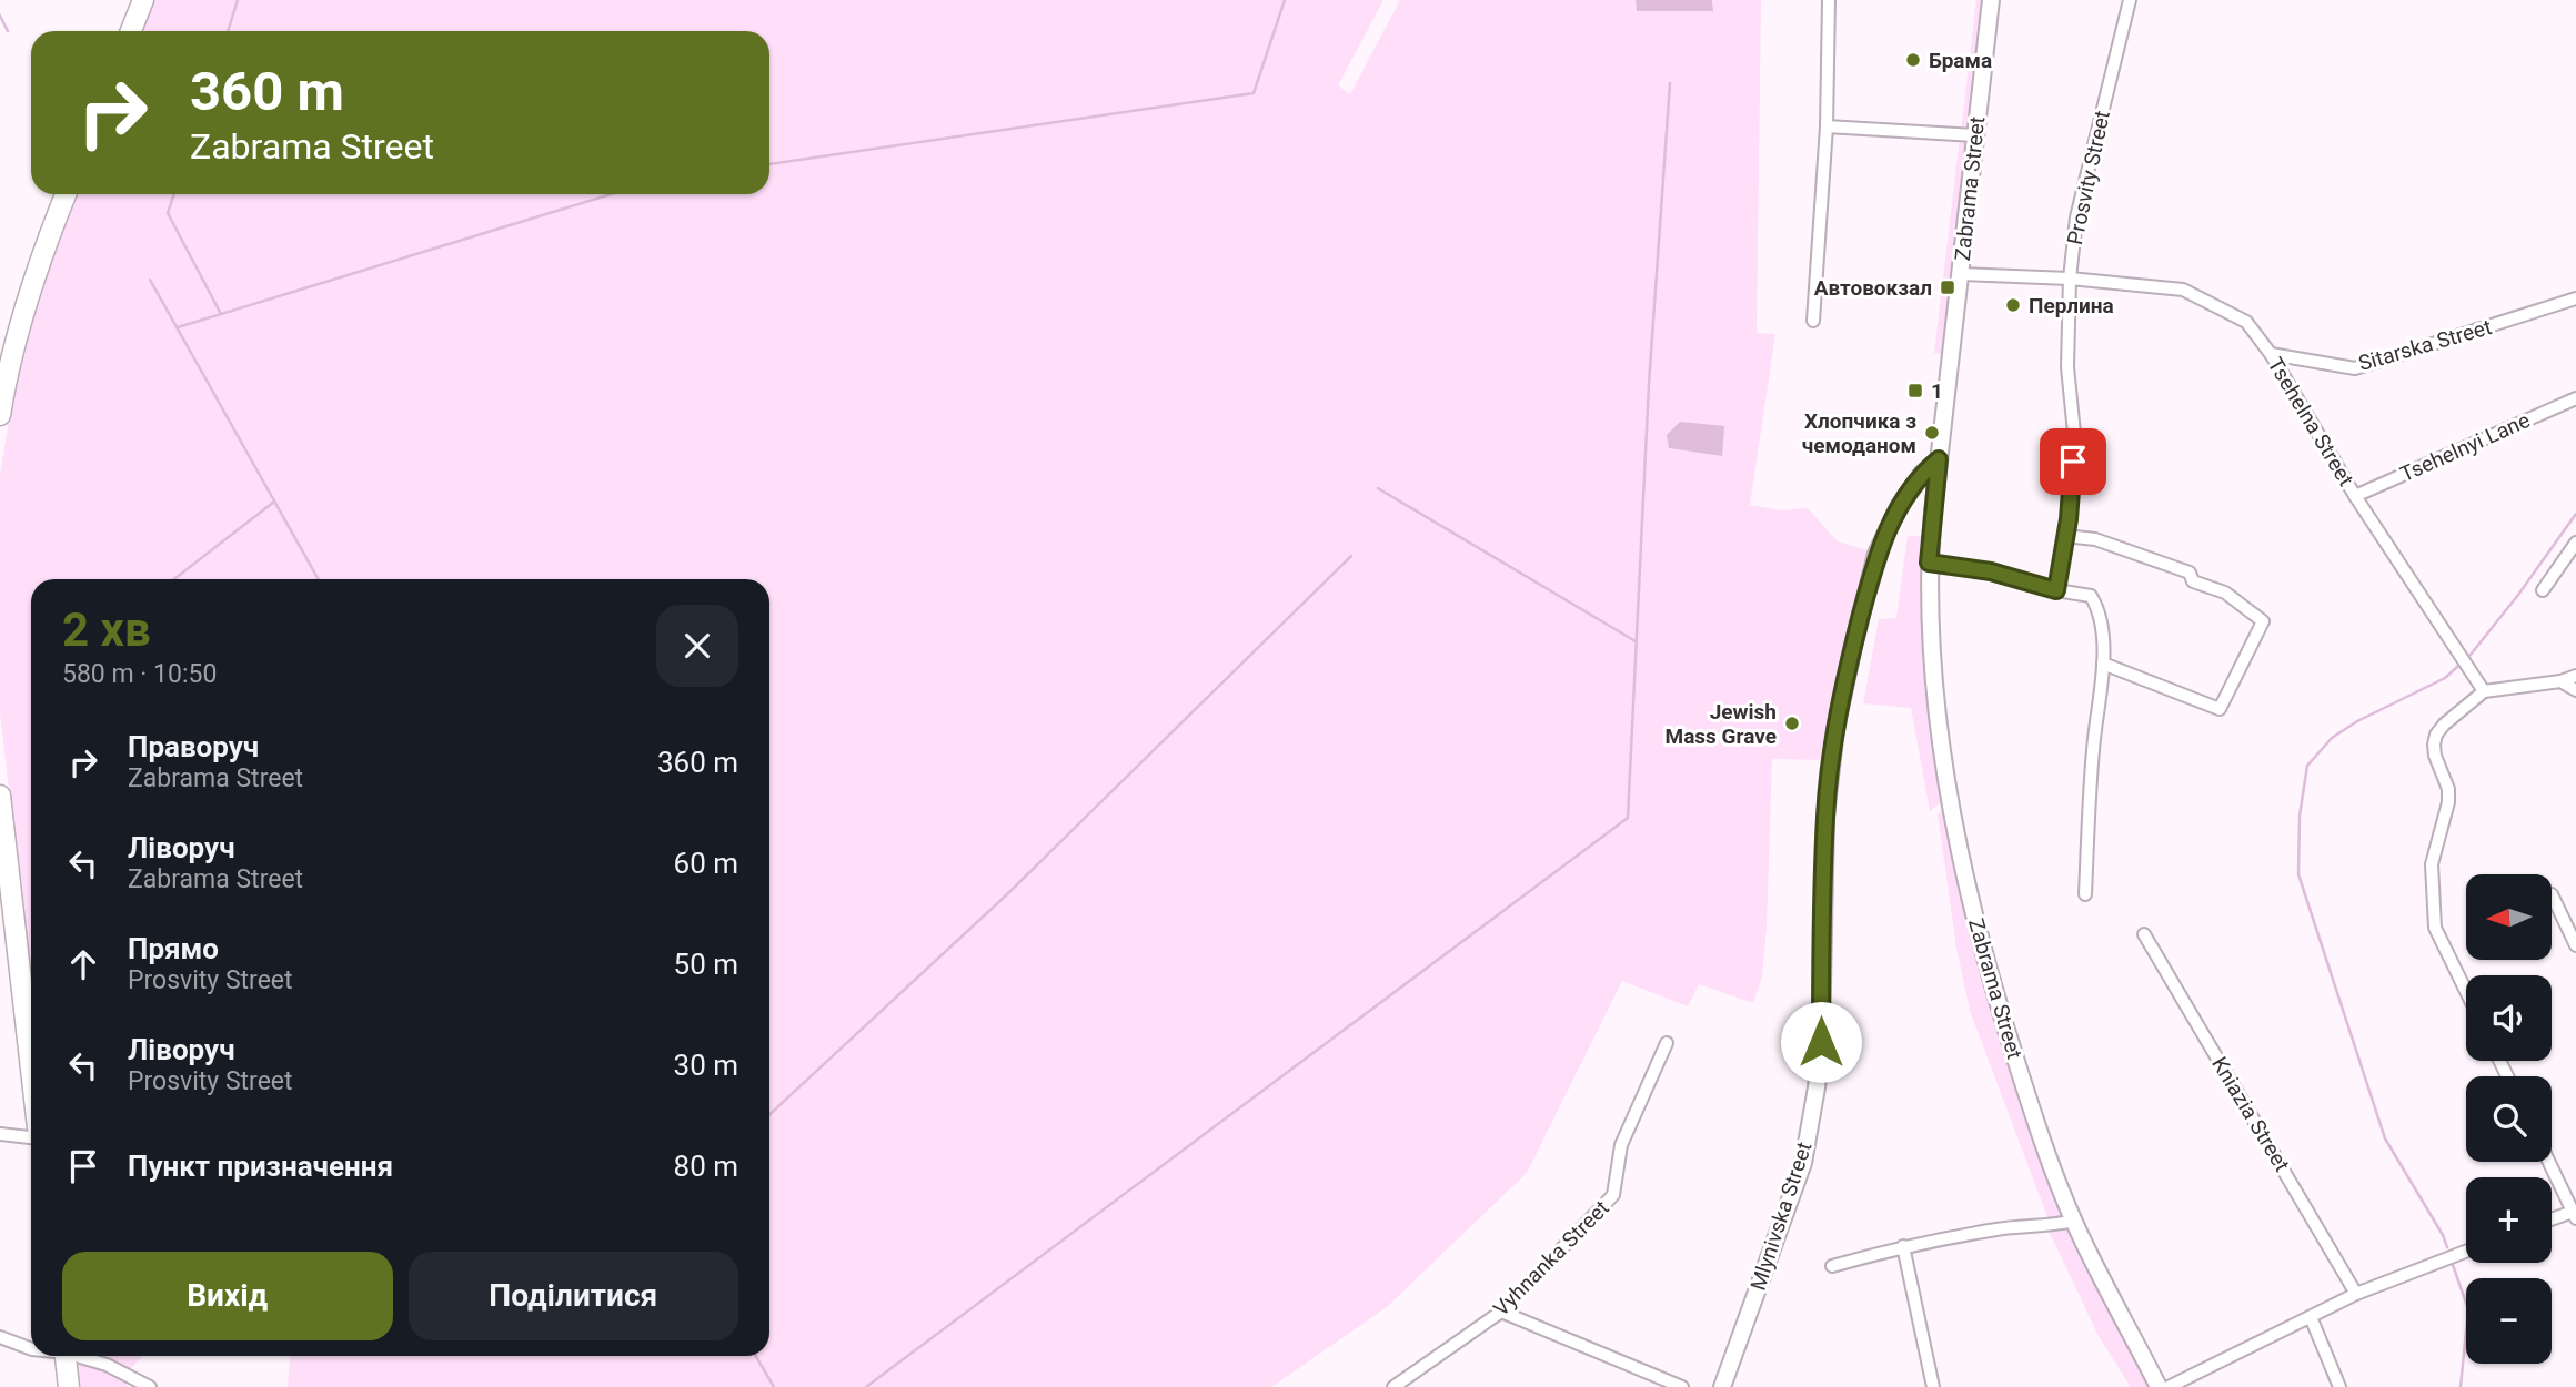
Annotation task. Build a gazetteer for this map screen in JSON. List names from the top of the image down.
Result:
{
  "streets": {
    "main road": ["Zabrama Street", "Mlynivska Street"],
    "street": [
      "Prosvity Street",
      "Sitarska Street",
      "Tsehelna Street",
      "Tsehelnyi Lane",
      "Kniazia Street",
      "Vyhnanka Street"
    ]
  },
  "crossings": [
    ["Prosvity Street", "Tsehelna Street"],
    ["Zabrama Street", "Tsehelna Street"],
    ["Zabrama Street", "Mlynivska Street"],
    ["Sitarska Street", "Tsehelna Street"],
    ["Tsehelna Street", "Tsehelnyi Lane"]
  ],
  "places": {
    "other": [
      "Брама",
      "Перлина",
      "Хлопчика з чемоданом",
      "Jewish Mass Grave"
    ],
    "transit": ["Автовокзал", "1"]
  },
  "north": "left",
  "page": {
    "turn": ["360 m", "Zabrama Street"],
    "heading": ["2 хв", "580 m · 10:50"],
    "list": [
      {
        "name": "Праворуч",
        "note": "Zabrama Street",
        "value": "360 m"
      },
      {
        "name": "Ліворуч",
        "note": "Zabrama Street",
        "value": "60 m"
      },
      {
        "name": "Прямо",
        "note": "Prosvity Street",
        "value": "50 m"
      },
      {
        "name": "Ліворуч",
        "note": "Prosvity Street",
        "value": "30 m"
      },
      {
        "name": "Пункт призначення",
        "value": "80 m"
      }
    ],
    "map_buttons": ["+", "−"],
    "buttons": ["Вихід", "Поділитися"]
  }
}
